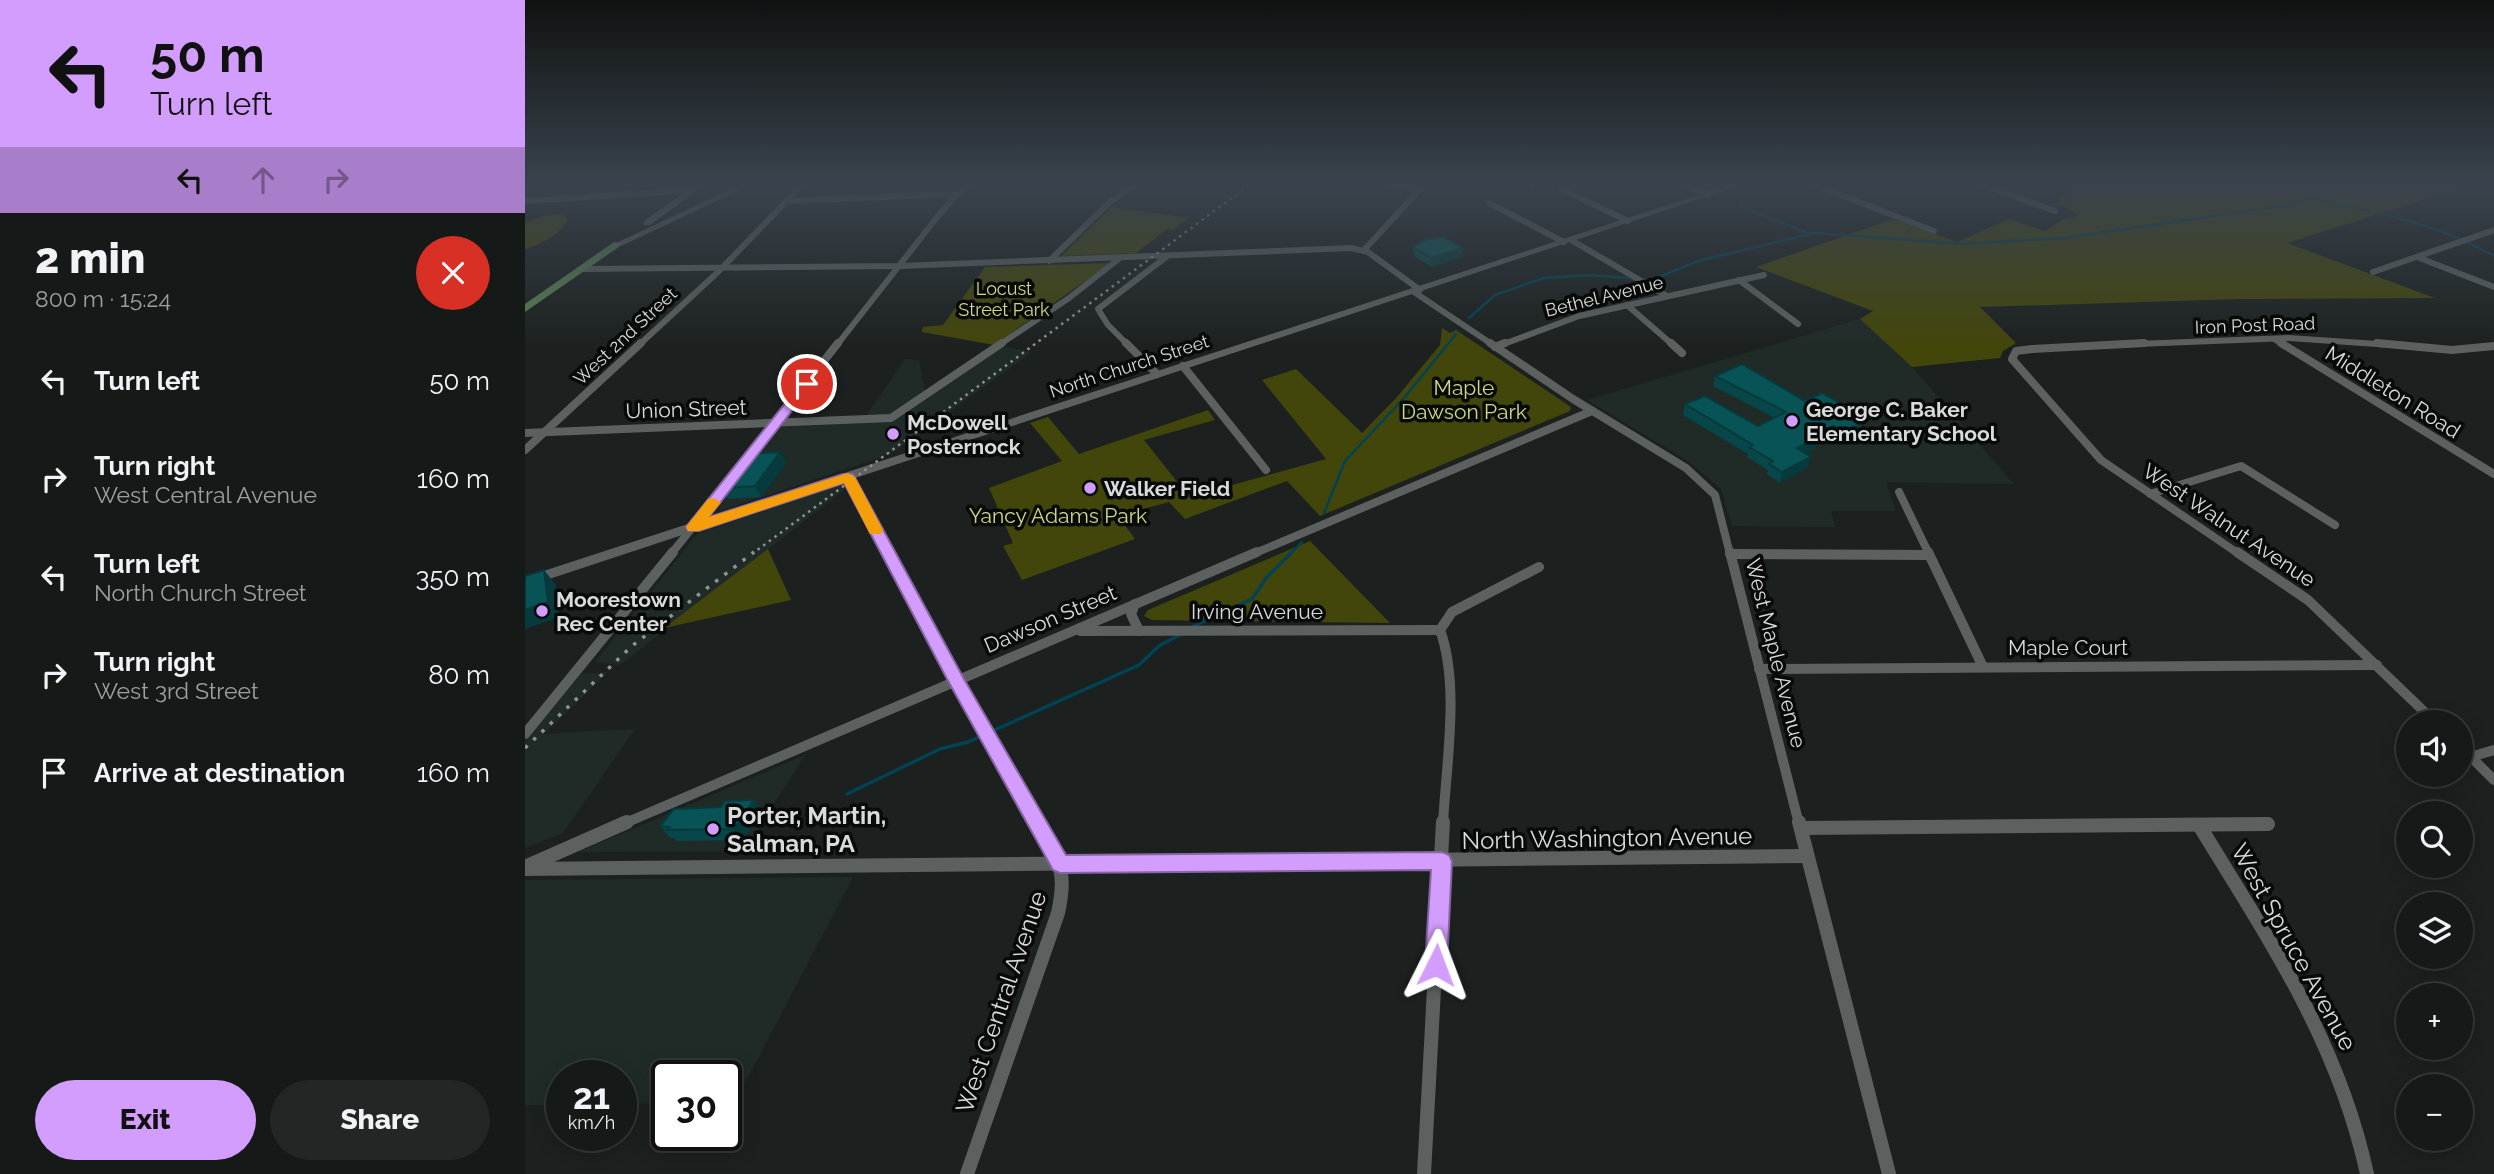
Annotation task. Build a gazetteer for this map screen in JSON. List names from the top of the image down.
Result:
{
  "streets": {
    "main road": ["North Church Street"],
    "street": [
      "Bethel Avenue",
      "Iron Post Road",
      "West 2nd Street",
      "Middleton Road",
      "Union Street",
      "West Walnut Avenue",
      "Irving Avenue",
      "Dawson Street",
      "Maple Court",
      "West Maple Avenue",
      "North Washington Avenue",
      "West Spruce Avenue",
      "West Central Avenue"
    ]
  },
  "crossings": [
    ["Bethel Avenue", "West Maple Avenue"],
    ["Iron Post Road", "Middleton Road"],
    ["Iron Post Road", "West Walnut Avenue"],
    ["West 2nd Street", "Union Street"],
    ["North Church Street", "West Maple Avenue"],
    ["North Church Street", "West Central Avenue"],
    ["West Walnut Avenue", "Maple Court"],
    ["Irving Avenue", "Dawson Street"],
    ["Dawson Street", "West Maple Avenue"],
    ["Dawson Street", "North Washington Avenue"],
    ["Dawson Street", "West Central Avenue"],
    ["Maple Court", "West Maple Avenue"],
    ["West Maple Avenue", "North Washington Avenue"],
    ["North Washington Avenue", "West Central Avenue"]
  ],
  "parks": ["Locust Street Park", "Maple Dawson Park", "Yancy Adams Park"],
  "places": [
    "George C. Baker Elementary School",
    "McDowell Posternock",
    "Walker Field",
    "Moorestown Rec Center",
    "Porter, Martin, Salman, PA"
  ],
  "page": {
    "turn": ["50 m", "Turn left"],
    "heading": ["2 min", "800 m · 15:24"],
    "list": [
      {
        "name": "Turn left",
        "value": "50 m"
      },
      {
        "name": "Turn right",
        "note": "West Central Avenue",
        "value": "160 m"
      },
      {
        "name": "Turn left",
        "note": "North Church Street",
        "value": "350 m"
      },
      {
        "name": "Turn right",
        "note": "West 3rd Street",
        "value": "80 m"
      },
      {
        "name": "Arrive at destination",
        "value": "160 m"
      }
    ],
    "map_buttons": ["+", "−"],
    "speed": "21 km/h",
    "limit": "30",
    "buttons": ["Exit", "Share"]
  }
}
